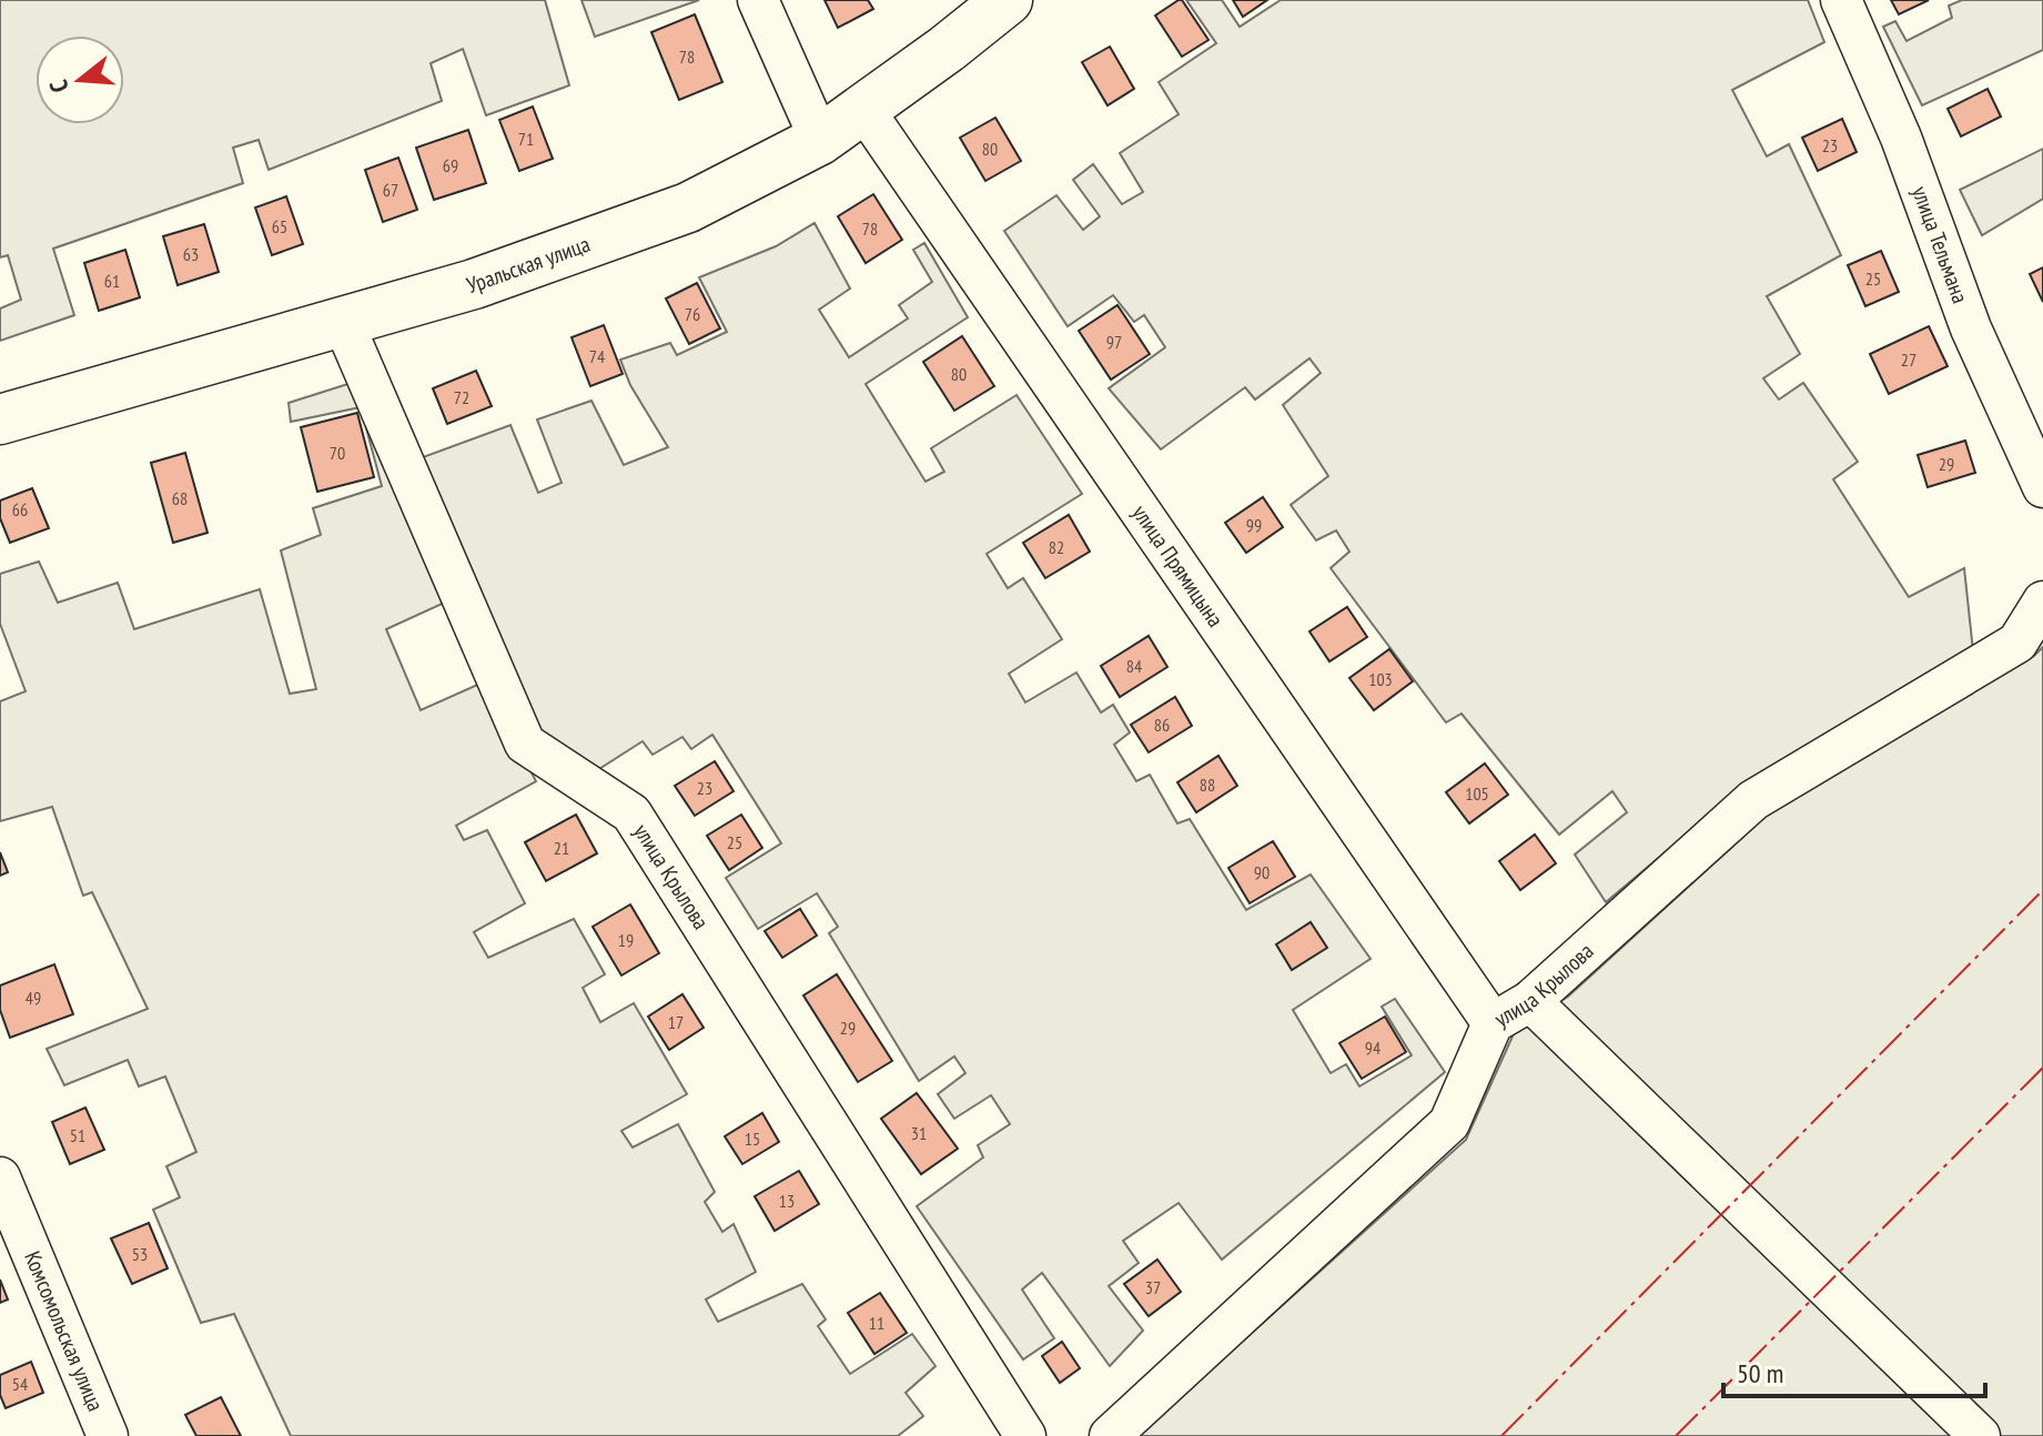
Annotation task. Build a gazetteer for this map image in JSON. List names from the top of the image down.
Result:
{
  "streets": {
    "main road": ["Уральская улица"],
    "street": [
      "улица Тельмана",
      "улица Прямицына",
      "улица Крылова",
      "Комсомольская улица"
    ]
  },
  "crossings": [
    ["Уральская улица", "улица Прямицына"],
    ["Уральская улица", "улица Крылова"],
    ["улица Прямицына", "улица Крылова"]
  ],
  "house_numbers": [
    "78",
    "71",
    "23",
    "80",
    "69",
    "67",
    "65",
    "78",
    "63",
    "25",
    "61",
    "76",
    "97",
    "74",
    "27",
    "80",
    "72",
    "70",
    "29",
    "68",
    "66",
    "99",
    "82",
    "84",
    "103",
    "86",
    "88",
    "23",
    "105",
    "25",
    "21",
    "90",
    "19",
    "49",
    "17",
    "29",
    "94",
    "31",
    "51",
    "15",
    "13",
    "53",
    "37",
    "11",
    "54"
  ],
  "scale_bar": "50 m",
  "north": "left"
}
